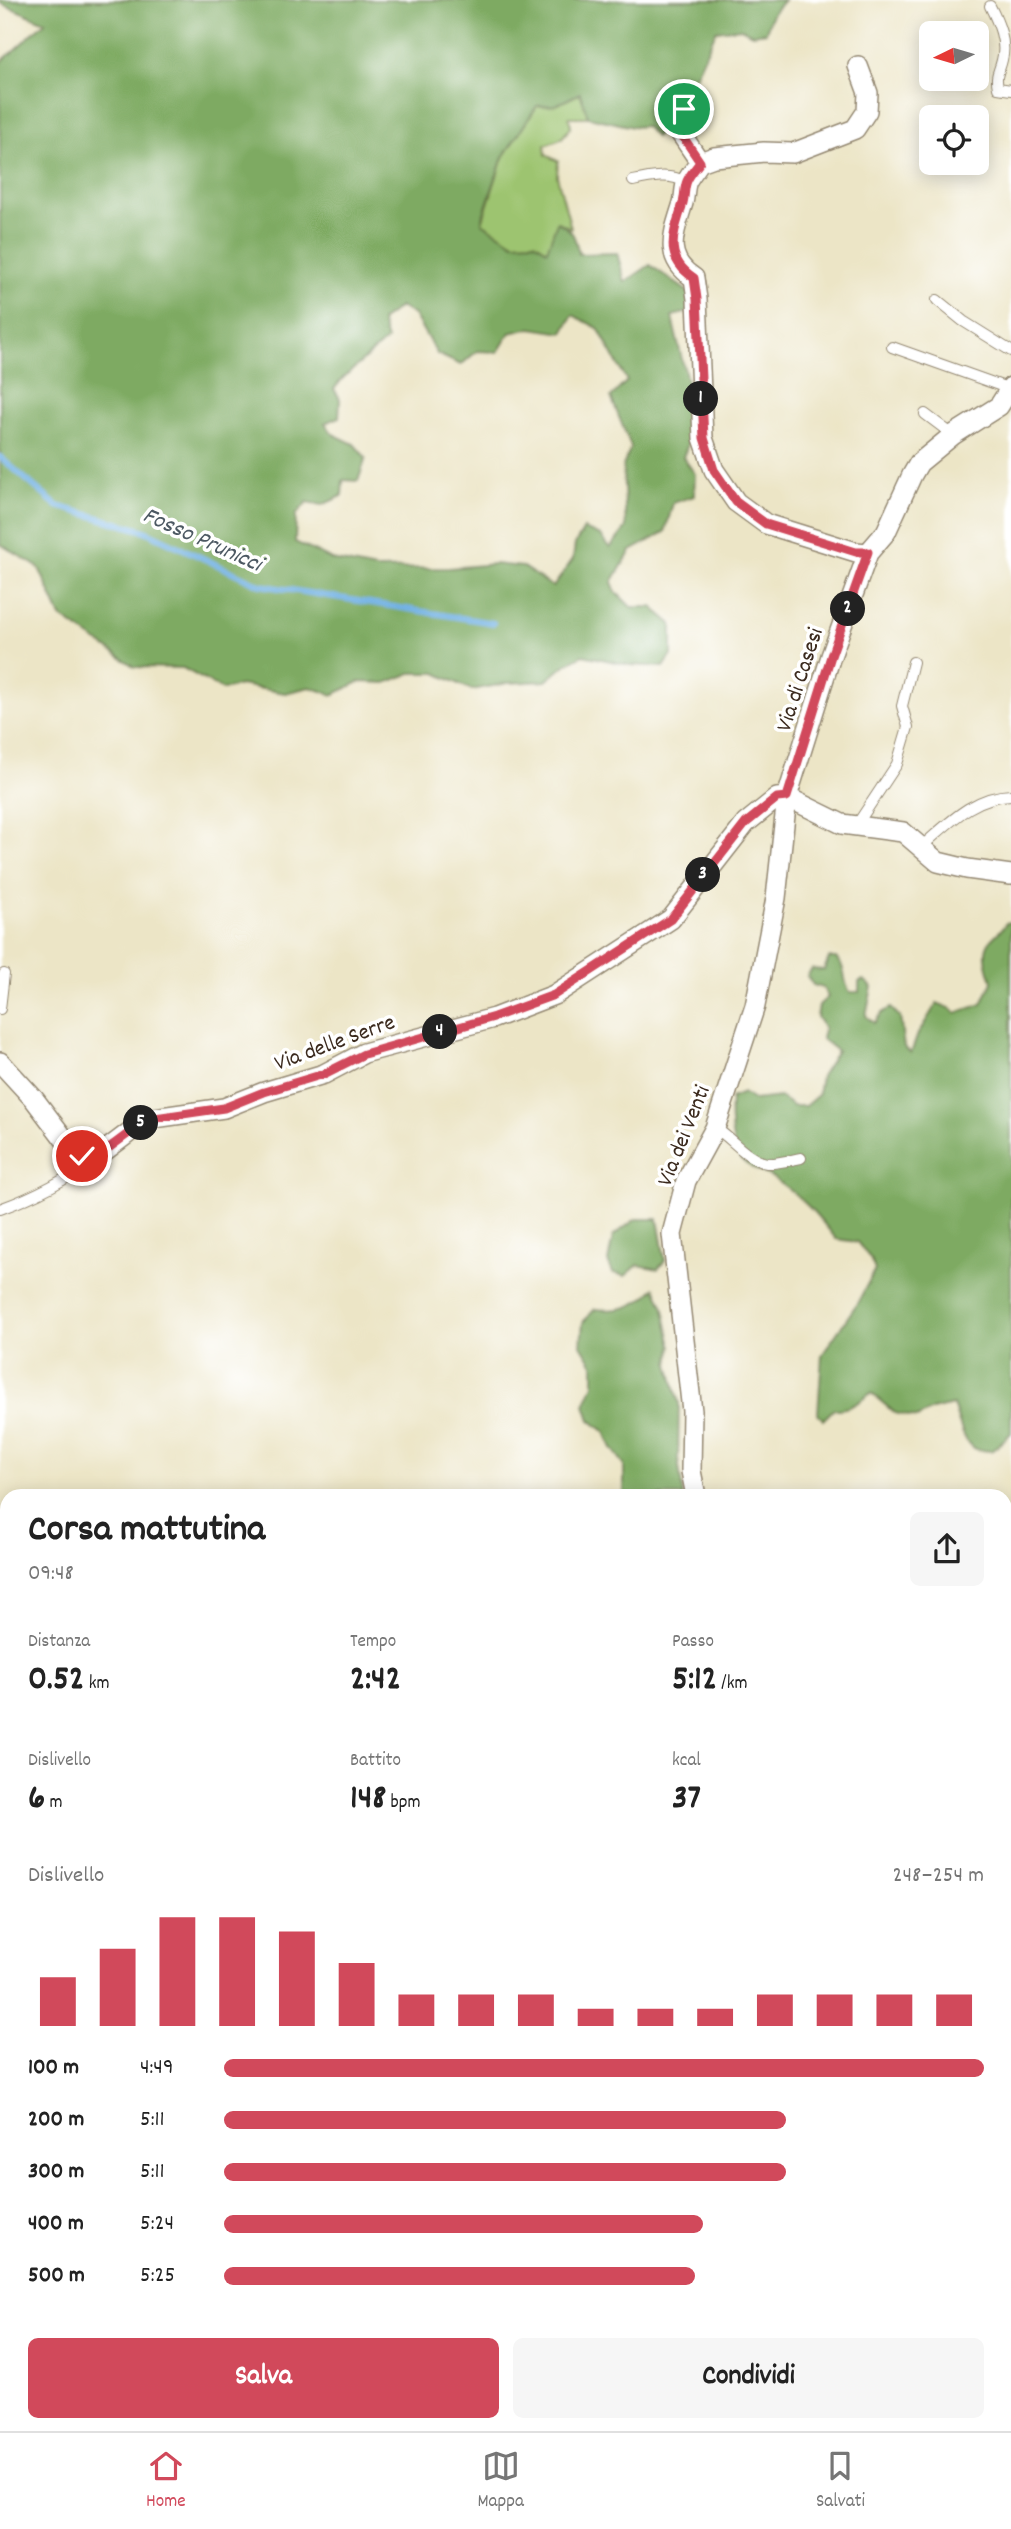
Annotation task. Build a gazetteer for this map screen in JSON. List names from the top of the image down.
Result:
{
  "streets": {
    "street": ["Via di Casesi", "Via delle Serre", "Via dei Venti"]
  },
  "crossings": [
    ["Via di Casesi", "Via delle Serre"],
    ["Via di Casesi", "Via dei Venti"],
    ["Via delle Serre", "Via dei Venti"]
  ],
  "water": ["Fosso Prunicci"],
  "north": "left",
  "page": {
    "pins": [
      "1",
      "2",
      "3",
      "4",
      "5"
    ],
    "heading": ["Corsa mattutina", "09:48"],
    "stats": [
      ["Distanza", "0.52 km"],
      ["Tempo", "2:42"],
      ["Passo", "5:12 /km"],
      ["Dislivello", "6 m"],
      ["Battito", "148 bpm"],
      ["kcal", "37"]
    ],
    "chart": ["Dislivello", "248–254 m"],
    "list": [
      {
        "name": "100 m",
        "note": "4:49"
      },
      {
        "name": "200 m",
        "note": "5:11"
      },
      {
        "name": "300 m",
        "note": "5:11"
      },
      {
        "name": "400 m",
        "note": "5:24"
      },
      {
        "name": "500 m",
        "note": "5:25"
      }
    ],
    "buttons": ["Salva", "Condividi"],
    "tabs": ["Home", "Mappa", "Salvati"]
  }
}
